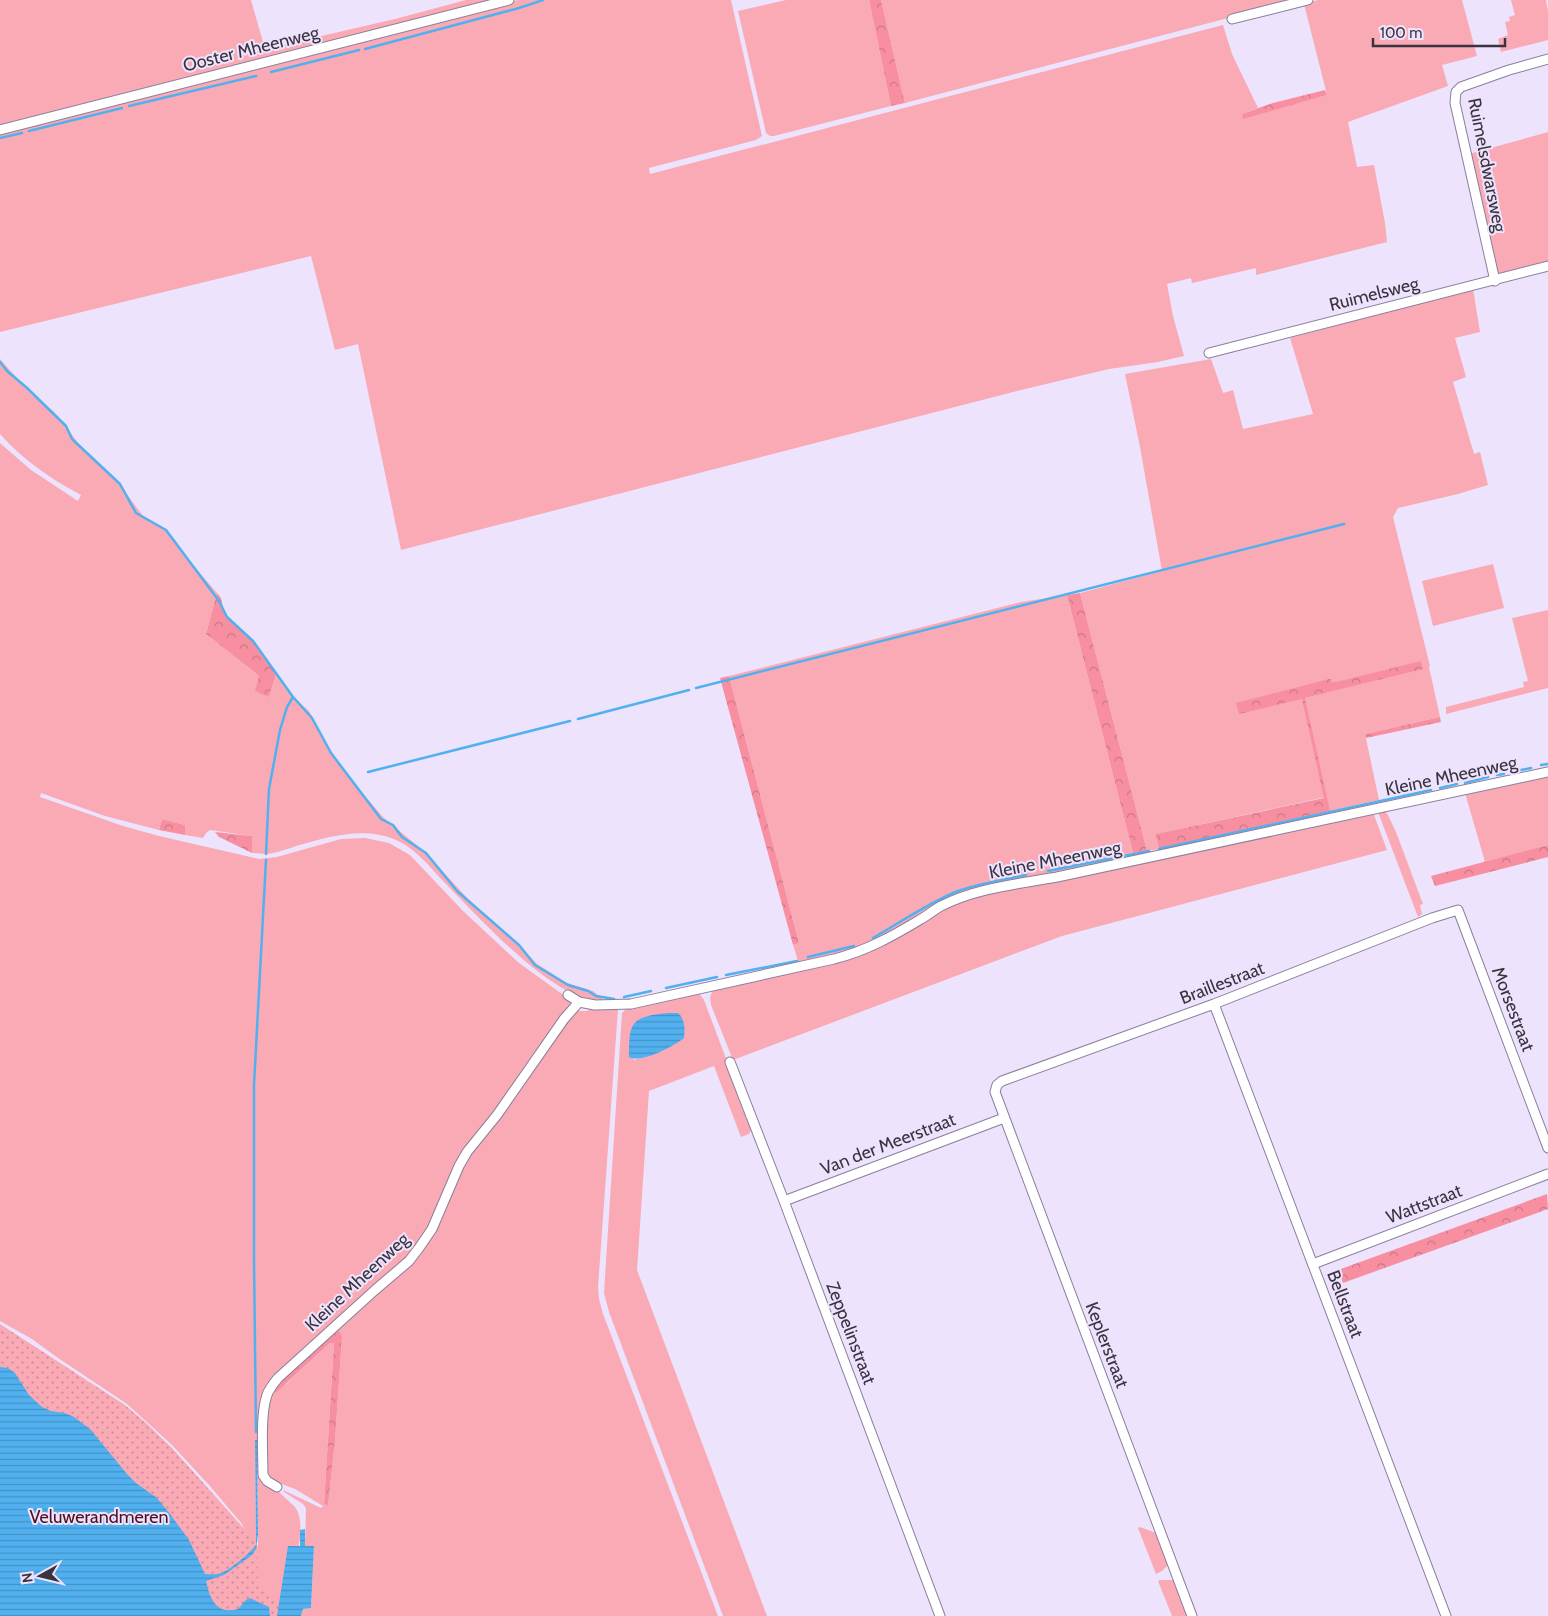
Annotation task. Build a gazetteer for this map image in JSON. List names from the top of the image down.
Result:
{
  "streets": {
    "street": [
      "Ooster Mheenweg",
      "Ruimelsdwarsweg",
      "Ruimelsweg",
      "Kleine Mheenweg",
      "Braillestraat",
      "Morsestraat",
      "Van der Meerstraat",
      "Wattstraat",
      "Bellstraat",
      "Zeppelinstraat",
      "Keplerstraat"
    ]
  },
  "crossings": [
    ["Ruimelsdwarsweg", "Ruimelsweg"],
    ["Braillestraat", "Morsestraat"],
    ["Braillestraat", "Bellstraat"],
    ["Braillestraat", "Keplerstraat"],
    ["Van der Meerstraat", "Zeppelinstraat"],
    ["Van der Meerstraat", "Keplerstraat"],
    ["Wattstraat", "Bellstraat"]
  ],
  "parks": ["Veluwerandmeren"],
  "scale_bar": "100 m",
  "north": "left"
}
